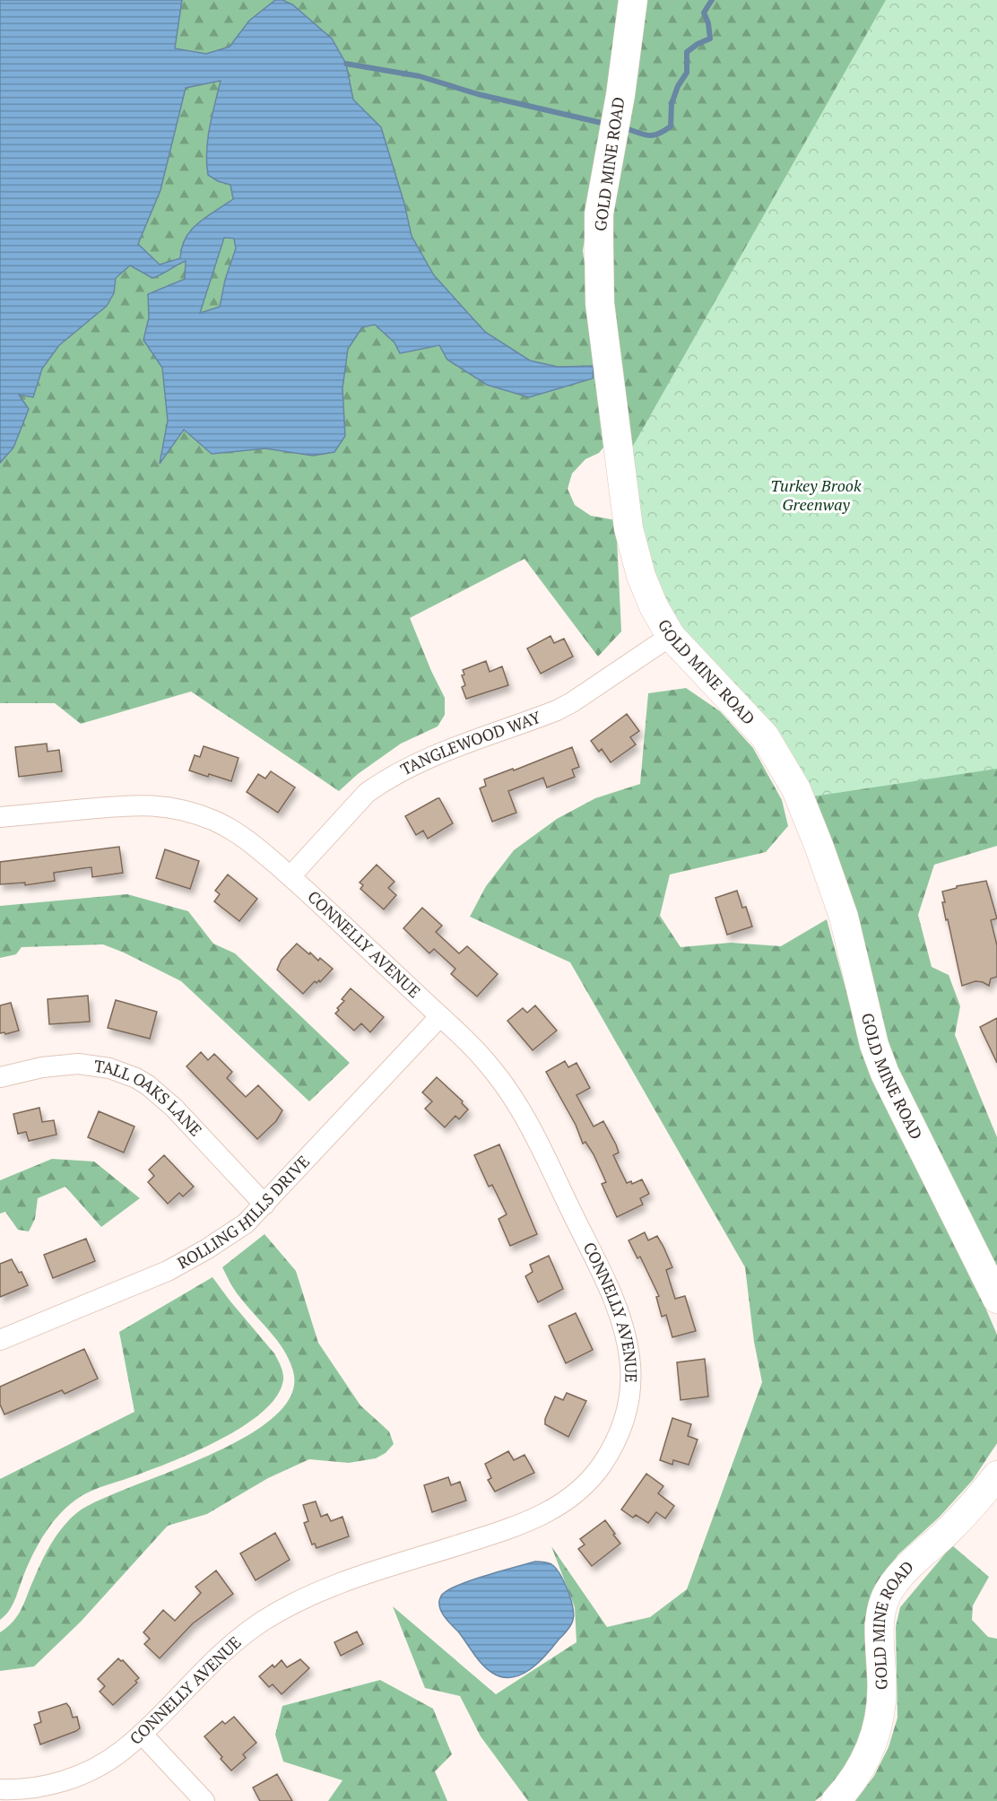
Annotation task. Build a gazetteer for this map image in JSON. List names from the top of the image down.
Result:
{
  "streets": {
    "street": [
      "GOLD MINE ROAD",
      "TANGLEWOOD WAY",
      "CONNELLY AVENUE",
      "TALL OAKS LANE",
      "ROLLING HILLS DRIVE"
    ]
  },
  "crossings": [
    ["GOLD MINE ROAD", "TANGLEWOOD WAY"],
    ["TANGLEWOOD WAY", "CONNELLY AVENUE"],
    ["CONNELLY AVENUE", "ROLLING HILLS DRIVE"],
    ["TALL OAKS LANE", "ROLLING HILLS DRIVE"]
  ],
  "parks": ["Turkey Brook Greenway"]
}
